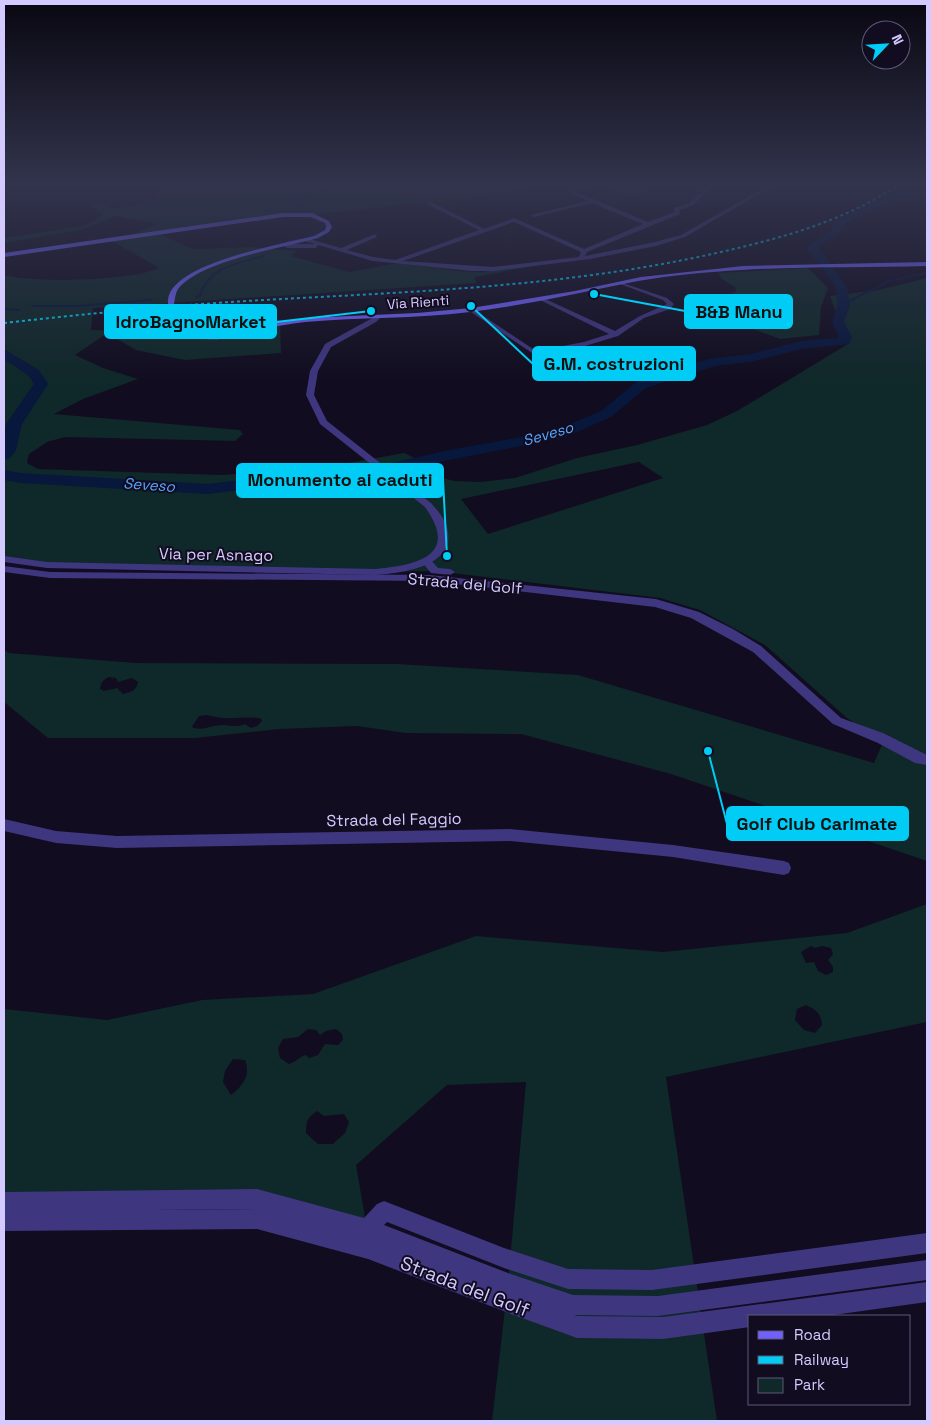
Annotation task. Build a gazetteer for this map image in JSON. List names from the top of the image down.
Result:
{
  "streets": {
    "main road": ["Via Rienti"],
    "street": ["Via per Asnago", "Strada del Golf", "Strada del Faggio"]
  },
  "crossings": [
    ["Via per Asnago", "Strada del Golf"]
  ],
  "water": ["Seveso"],
  "places": [
    "B&B Manu",
    "G.M. costruzioni",
    "IdroBagnoMarket",
    "Monumento ai caduti",
    "Golf Club Carimate"
  ],
  "legend": ["Road", "Railway", "Park"],
  "north": "top right"
}
